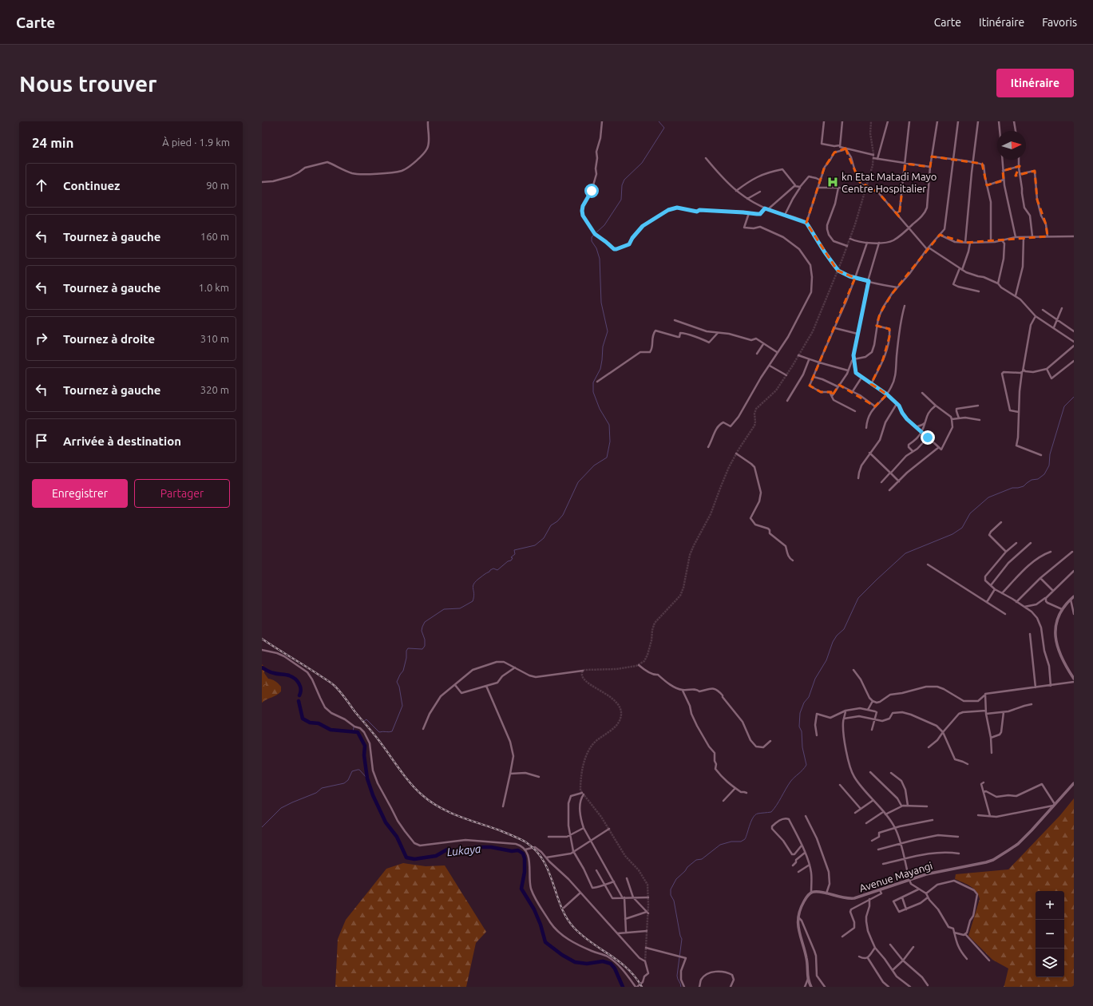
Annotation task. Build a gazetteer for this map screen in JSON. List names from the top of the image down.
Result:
{
  "streets": {
    "street": ["Avenue Mayangi"]
  },
  "water": ["Lukaya"],
  "places": {
    "hospital": ["kn Etat Matadi Mayo Centre Hospitalier"]
  },
  "north": "right",
  "page": {
    "header": "Carte",
    "nav": ["Carte", "Itinéraire", "Favoris"],
    "buttons": [
      "Itinéraire",
      ["Enregistrer", "Partager"]
    ],
    "title": "Nous trouver",
    "heading": ["24 min", "À pied · 1.9 km"],
    "list": [
      ["Continuez", "90 m"],
      ["Tournez à gauche", "160 m"],
      ["Tournez à gauche", "1.0 km"],
      ["Tournez à droite", "310 m"],
      ["Tournez à gauche", "320 m"],
      "Arrivée à destination"
    ],
    "map_buttons": ["+", "−"]
  }
}
